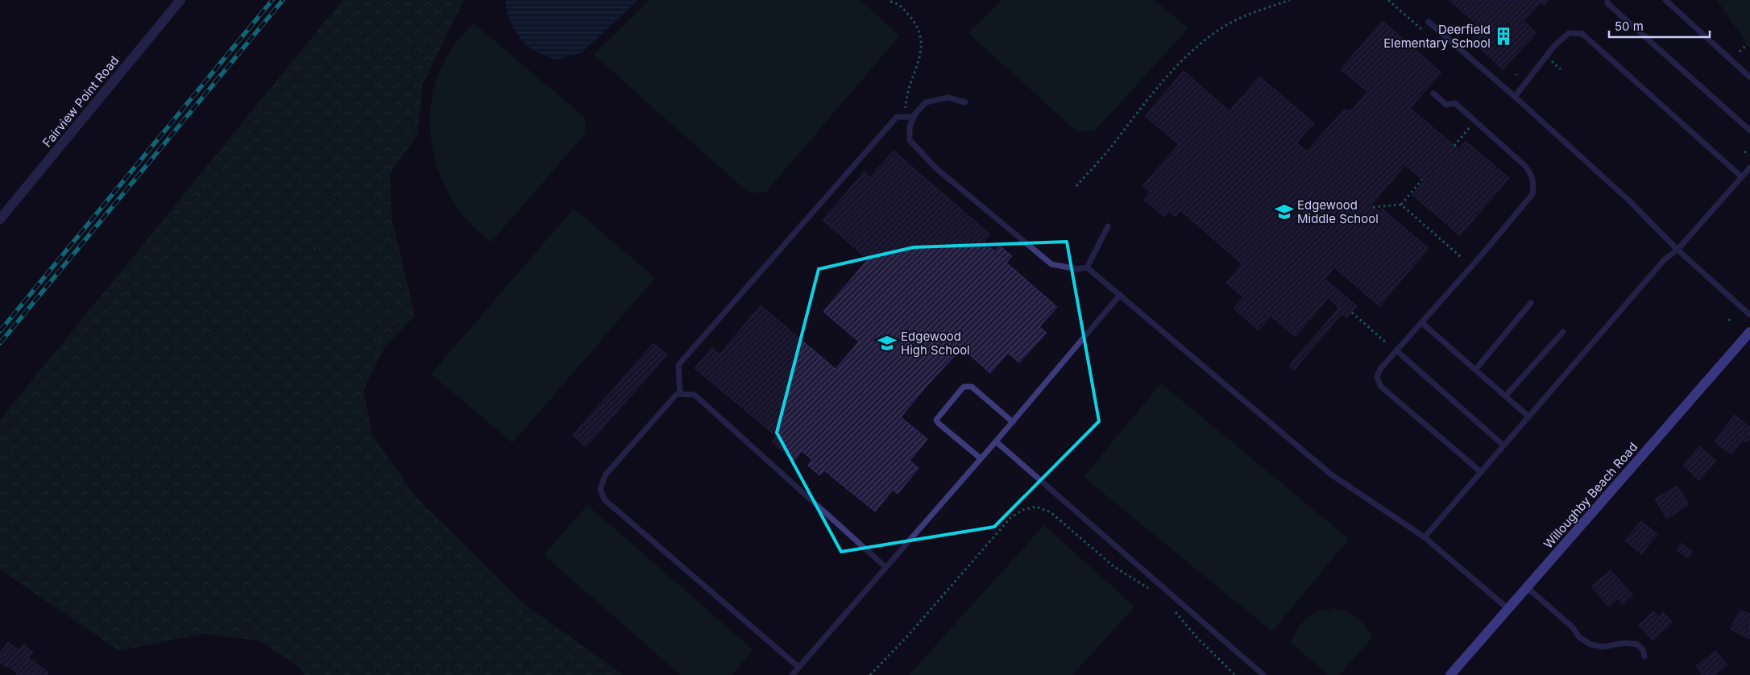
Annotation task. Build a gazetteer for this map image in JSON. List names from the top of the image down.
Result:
{
  "streets": {
    "street": ["Fairview Point Road", "Willoughby Beach Road"]
  },
  "places": {
    "building": ["Deerfield Elementary School"],
    "school or university": ["Edgewood Middle School", "Edgewood High School"]
  },
  "scale_bar": "50 m"
}
